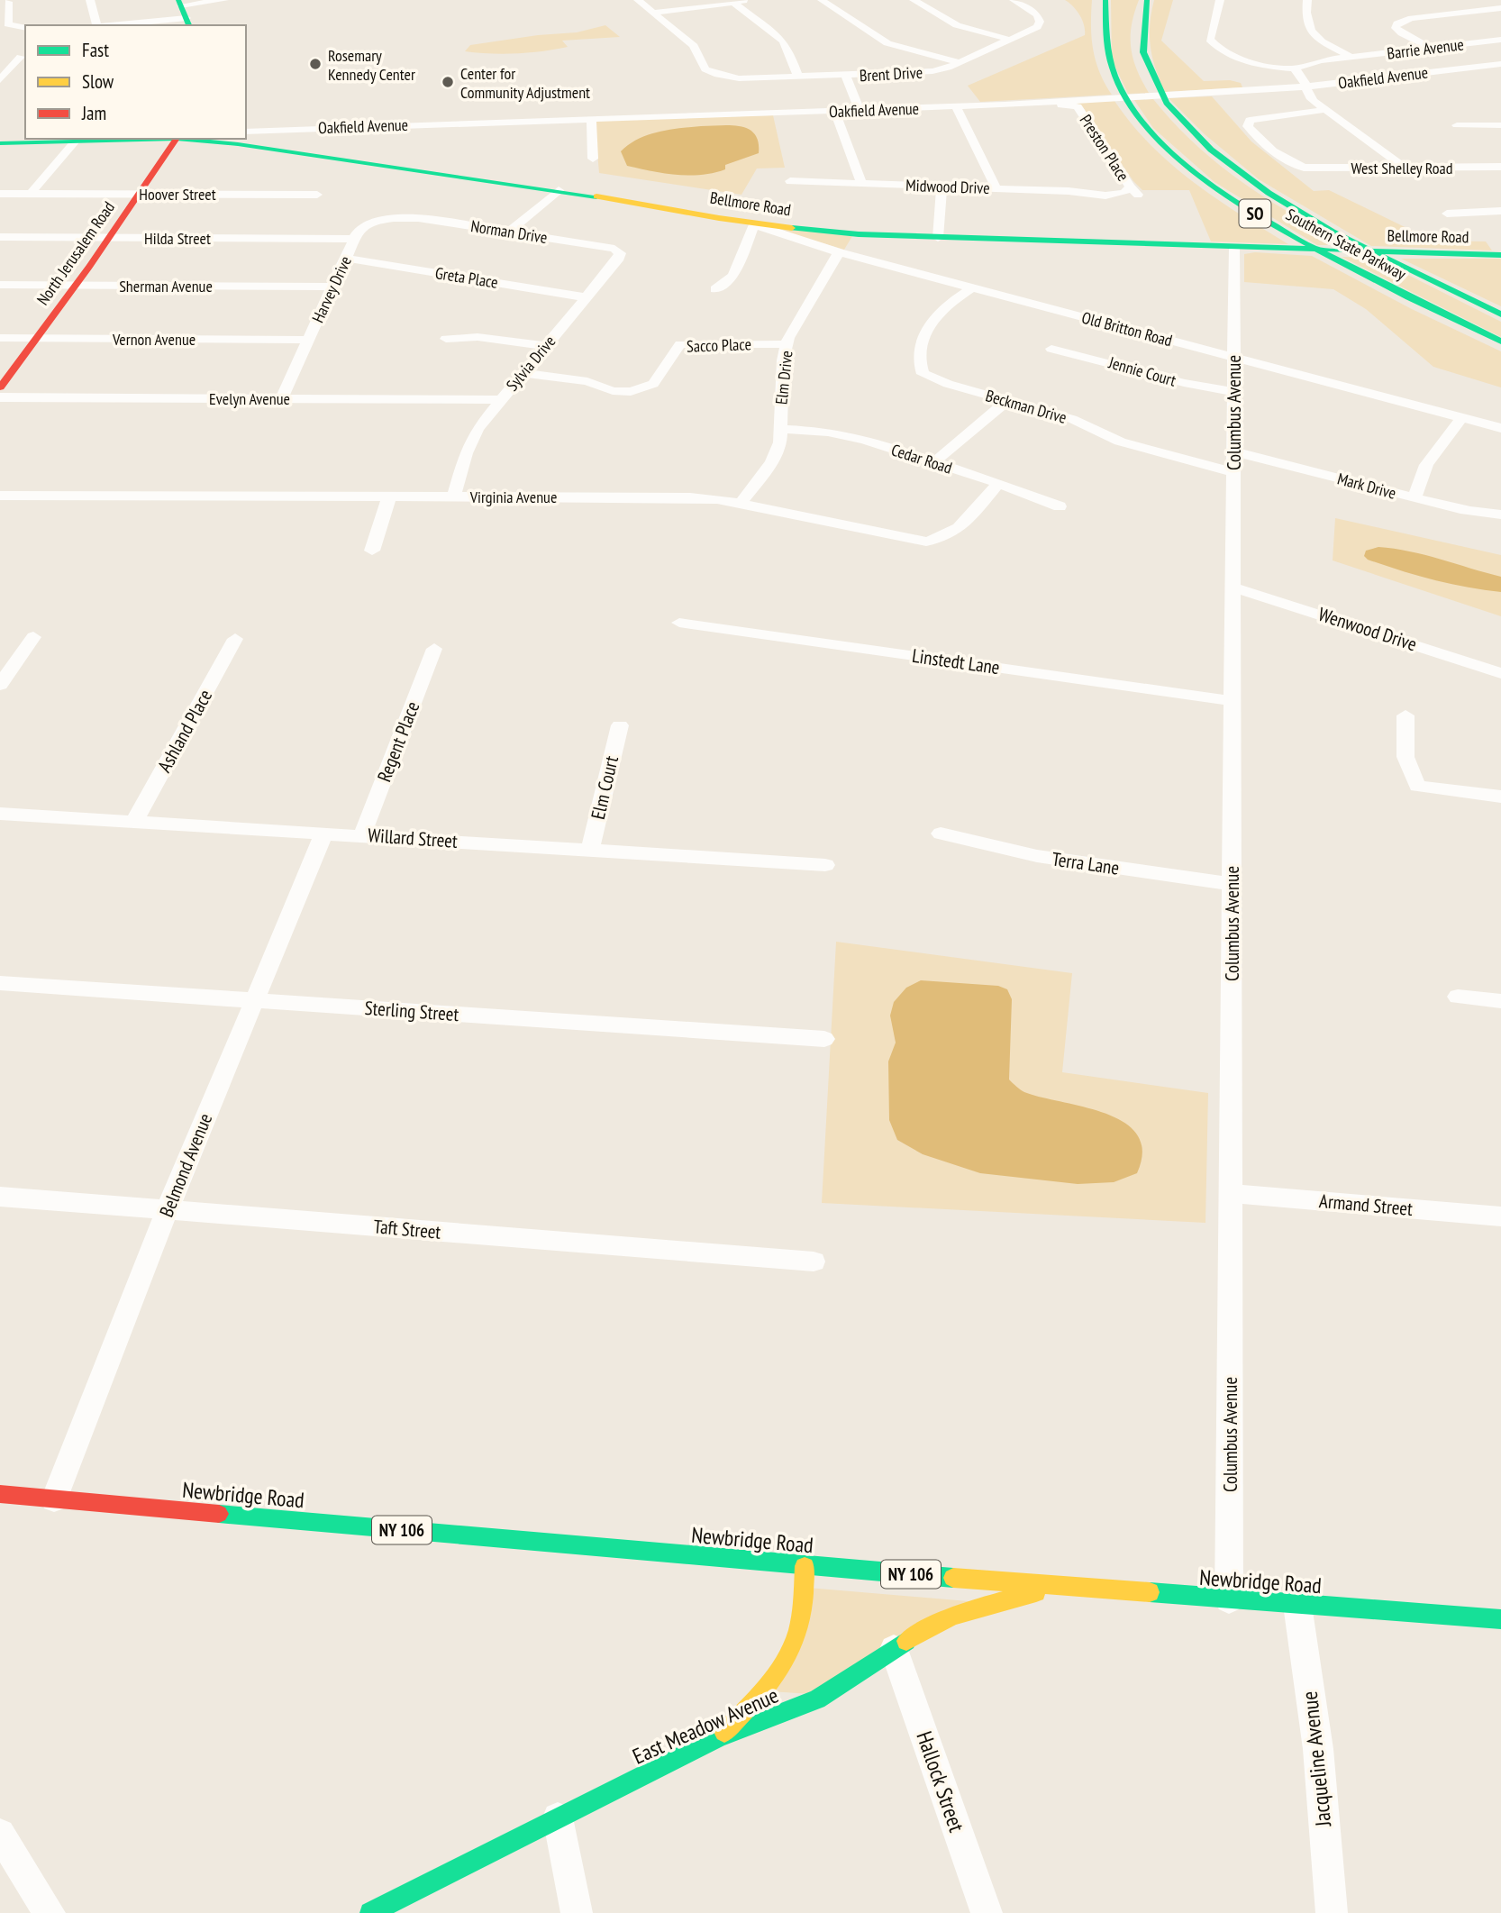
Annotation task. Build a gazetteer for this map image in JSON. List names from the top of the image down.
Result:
{
  "streets": {
    "main road": [
      "Bellmore Road",
      "SO",
      "Southern State Parkway",
      "North Jerusalem Road",
      "Newbridge Road",
      "NY 106",
      "East Meadow Avenue"
    ],
    "street": [
      "Barrie Avenue",
      "Brent Drive",
      "Oakfield Avenue",
      "Preston Place",
      "West Shelley Road",
      "Midwood Drive",
      "Hoover Street",
      "Norman Drive",
      "Hilda Street",
      "Greta Place",
      "Sherman Avenue",
      "Harvey Drive",
      "Old Britton Road",
      "Vernon Avenue",
      "Sacco Place",
      "Sylvia Drive",
      "Jennie Court",
      "Elm Drive",
      "Evelyn Avenue",
      "Beckman Drive",
      "Columbus Avenue",
      "Cedar Road",
      "Mark Drive",
      "Virginia Avenue",
      "Wenwood Drive",
      "Linstedt Lane",
      "Ashland Place",
      "Regent Place",
      "Elm Court",
      "Willard Street",
      "Terra Lane",
      "Sterling Street",
      "Belmond Avenue",
      "Armand Street",
      "Taft Street",
      "Jacqueline Avenue",
      "Hallock Street"
    ]
  },
  "crossings": [
    ["Oakfield Avenue", "Preston Place"],
    ["Preston Place", "Midwood Drive"],
    ["Hoover Street", "North Jerusalem Road"],
    ["Bellmore Road", "Old Britton Road"],
    ["Bellmore Road", "Columbus Avenue"],
    ["Norman Drive", "Harvey Drive"],
    ["Norman Drive", "Sylvia Drive"],
    ["Hilda Street", "North Jerusalem Road"],
    ["Hilda Street", "Harvey Drive"],
    ["North Jerusalem Road", "Sherman Avenue"],
    ["North Jerusalem Road", "Vernon Avenue"],
    ["Greta Place", "Harvey Drive"],
    ["Greta Place", "Sylvia Drive"],
    ["Sherman Avenue", "Harvey Drive"],
    ["Harvey Drive", "Vernon Avenue"],
    ["Harvey Drive", "Evelyn Avenue"],
    ["Old Britton Road", "Elm Drive"],
    ["Old Britton Road", "Beckman Drive"],
    ["Old Britton Road", "Columbus Avenue"],
    ["Sacco Place", "Sylvia Drive"],
    ["Sacco Place", "Elm Drive"],
    ["Sylvia Drive", "Evelyn Avenue"],
    ["Sylvia Drive", "Virginia Avenue"],
    ["Jennie Court", "Columbus Avenue"],
    ["Elm Drive", "Cedar Road"],
    ["Elm Drive", "Virginia Avenue"],
    ["Beckman Drive", "Columbus Avenue"],
    ["Beckman Drive", "Mark Drive"],
    ["Columbus Avenue", "Mark Drive"],
    ["Columbus Avenue", "Wenwood Drive"],
    ["Columbus Avenue", "Linstedt Lane"],
    ["Columbus Avenue", "Terra Lane"],
    ["Columbus Avenue", "Armand Street"],
    ["Columbus Avenue", "Newbridge Road"],
    ["Cedar Road", "Virginia Avenue"],
    ["Ashland Place", "Willard Street"],
    ["Regent Place", "Willard Street"],
    ["Elm Court", "Willard Street"],
    ["Willard Street", "Belmond Avenue"],
    ["Sterling Street", "Belmond Avenue"],
    ["Belmond Avenue", "Taft Street"],
    ["Belmond Avenue", "Newbridge Road"],
    ["Newbridge Road", "East Meadow Avenue"],
    ["Newbridge Road", "Jacqueline Avenue"],
    ["East Meadow Avenue", "Hallock Street"]
  ],
  "places": ["Rosemary Kennedy Center", "Center for Community Adjustment"],
  "legend": ["Fast", "Slow", "Jam"]
}
